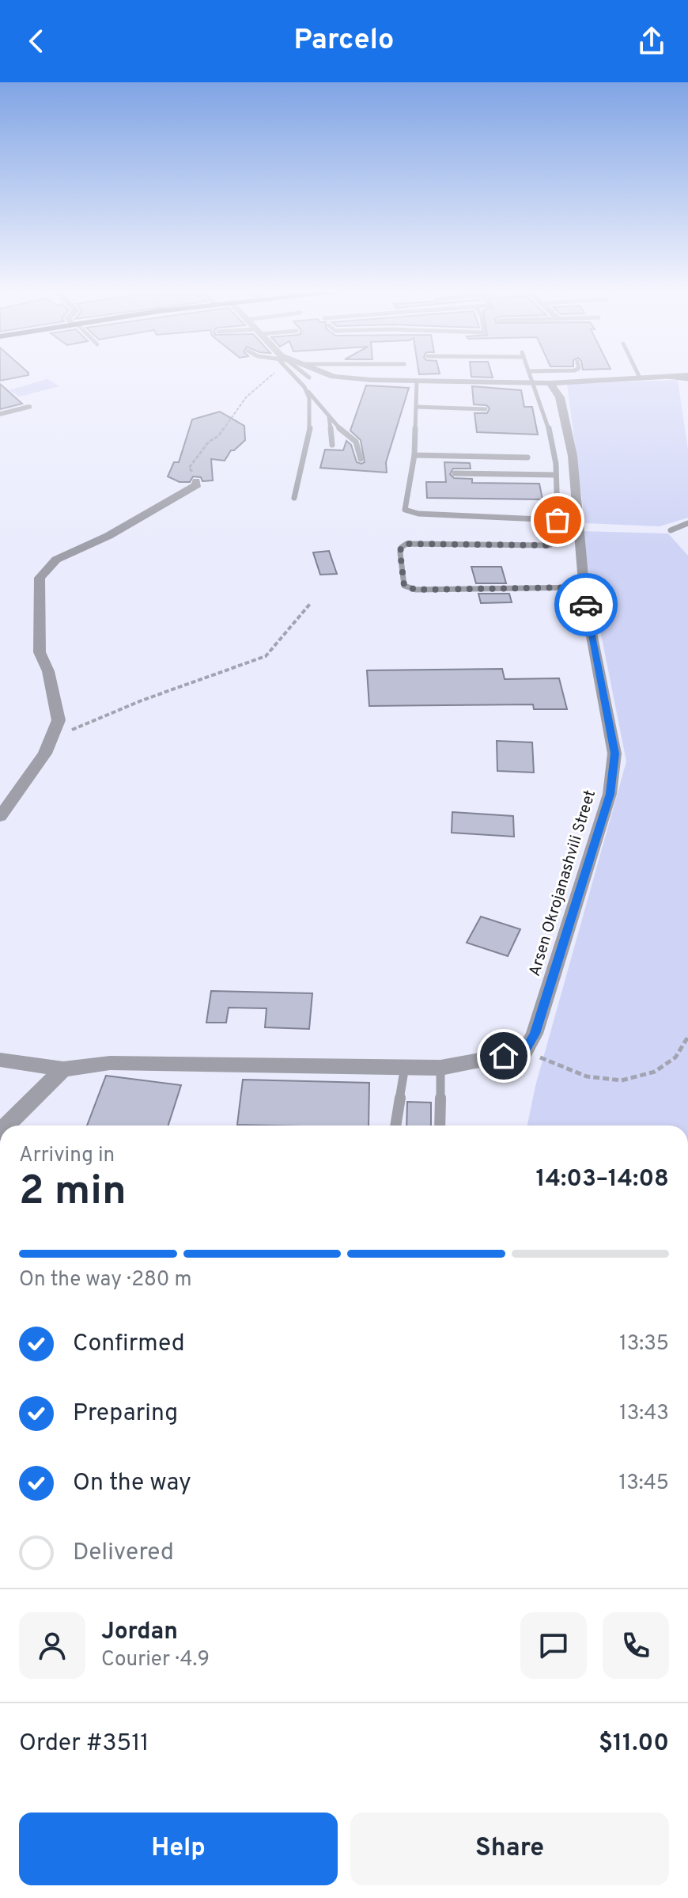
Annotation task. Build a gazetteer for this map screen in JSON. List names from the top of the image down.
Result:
{
  "streets": {
    "street": ["Arsen Okrojanashvili Street"]
  },
  "page": {
    "header": "Parcelo",
    "heading": ["2 min", "Arriving in", "14:03–14:08"],
    "panel": [
      "Jordan",
      "Courier · 4.9",
      "Order #3511",
      "$11.00"
    ],
    "bar": "On the way · 280 m",
    "list": [
      ["Confirmed", "13:35"],
      ["Preparing", "13:43"],
      ["On the way", "13:45"],
      "Delivered"
    ],
    "buttons": ["Help", "Share"]
  }
}
